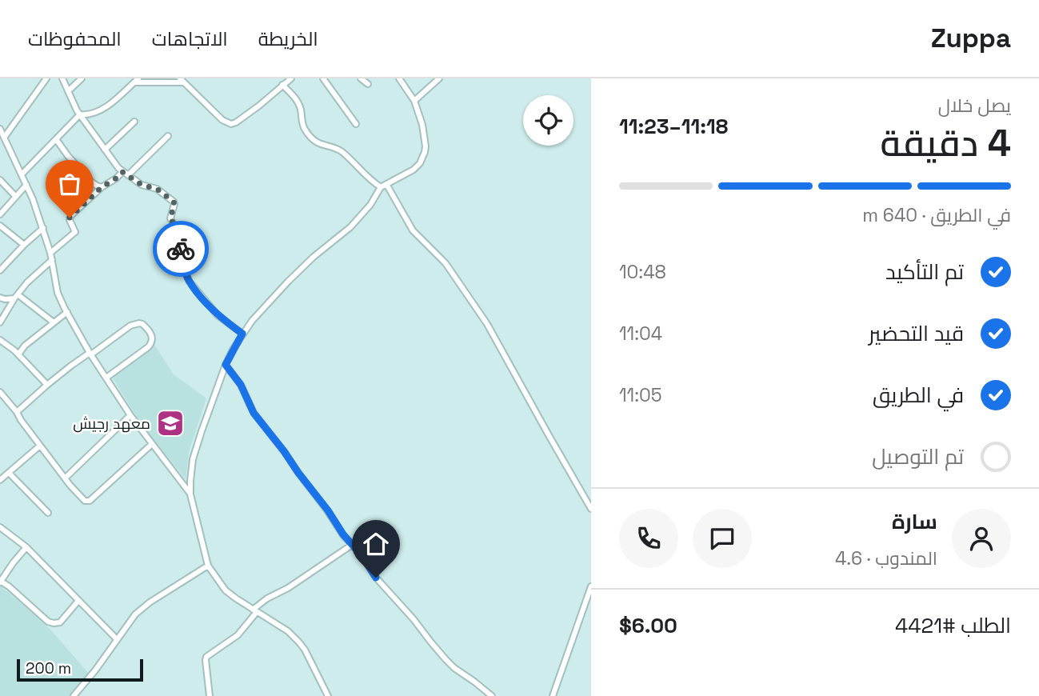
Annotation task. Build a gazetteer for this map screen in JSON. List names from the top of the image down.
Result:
{
  "places": {
    "school or university": ["معهد رجيش"]
  },
  "scale_bar": "200 m",
  "page": {
    "header": "Zuppa",
    "nav": ["الخريطة", "الاتجاهات", "المحفوظات"],
    "heading": ["4 دقيقة", "يصل خلال", "11:18–11:23"],
    "panel": [
      "سارة",
      "المندوب · 4.6",
      "الطلب #4421",
      "$6.00"
    ],
    "bar": "في الطريق · 640 m",
    "list": [
      ["تم التأكيد", "10:48"],
      ["قيد التحضير", "11:04"],
      ["في الطريق", "11:05"],
      "تم التوصيل"
    ],
    "scale": "200 m"
  }
}
